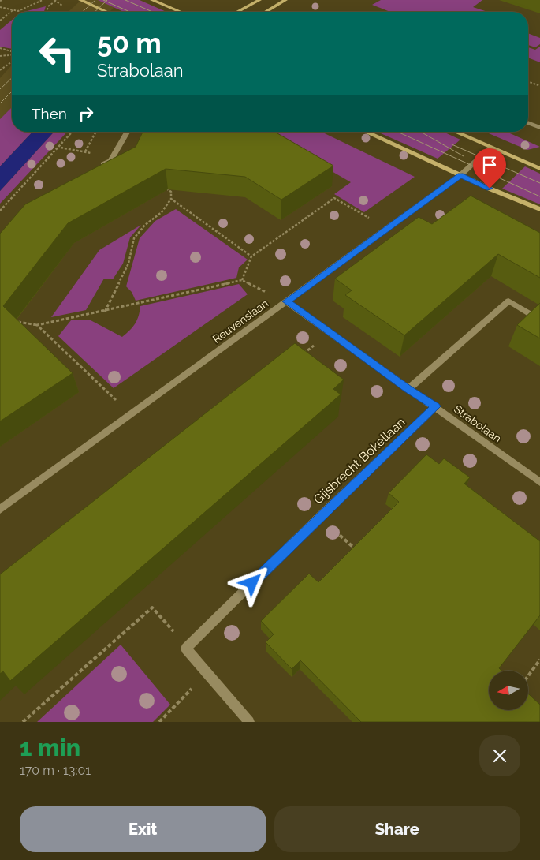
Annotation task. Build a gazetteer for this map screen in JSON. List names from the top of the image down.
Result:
{
  "streets": {
    "street": ["Reuvenslaan", "Strabolaan", "Gijsbrecht Bokellaan"]
  },
  "crossings": [
    ["Reuvenslaan", "Strabolaan"],
    ["Strabolaan", "Gijsbrecht Bokellaan"]
  ],
  "north": "left",
  "page": {
    "turn": ["50 m", "Strabolaan"],
    "then": "Then",
    "heading": ["1 min", "170 m · 13:01"],
    "buttons": ["Exit", "Share"]
  }
}
